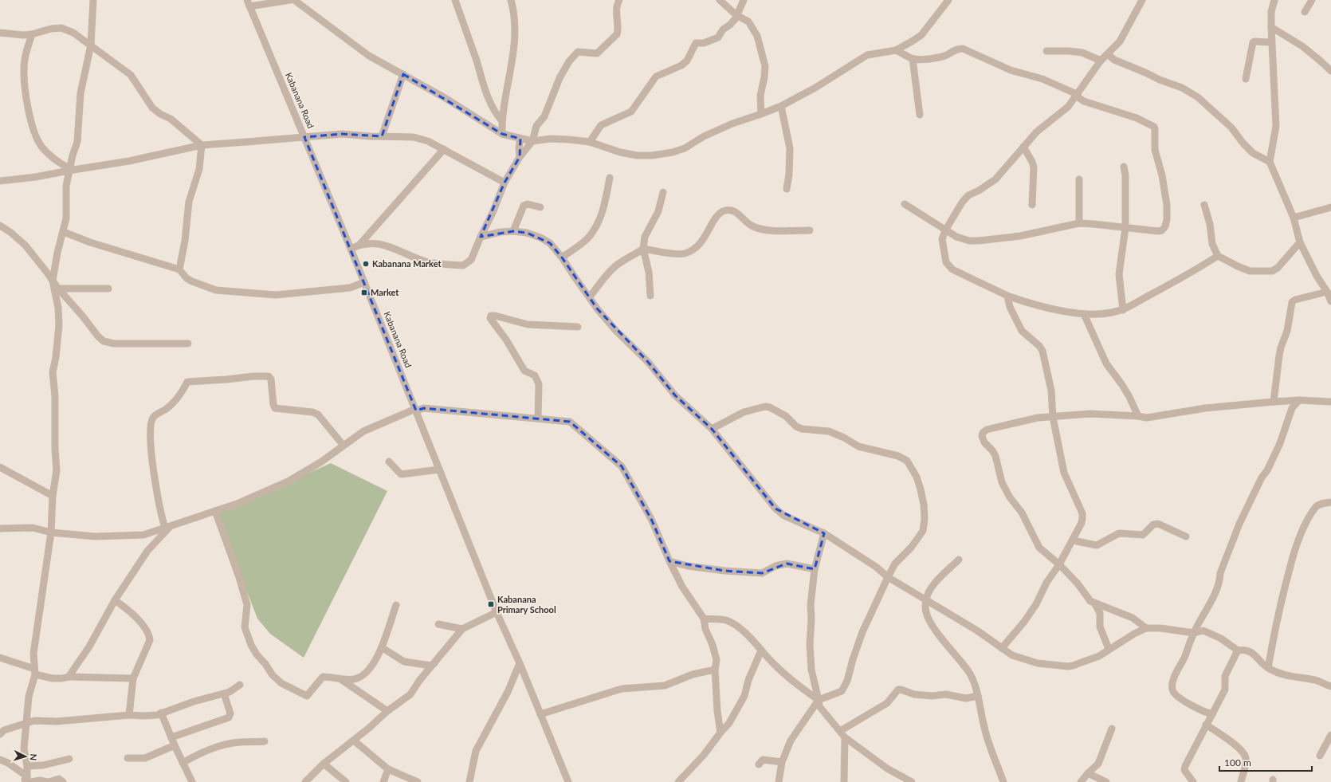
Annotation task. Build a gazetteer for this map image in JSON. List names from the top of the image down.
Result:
{
  "streets": {
    "street": ["Kabanana Road"]
  },
  "places": {
    "other": ["Kabanana Market"],
    "transit": ["Market", "Kabanana Primary School"]
  },
  "scale_bar": "100 m",
  "north": "right"
}
